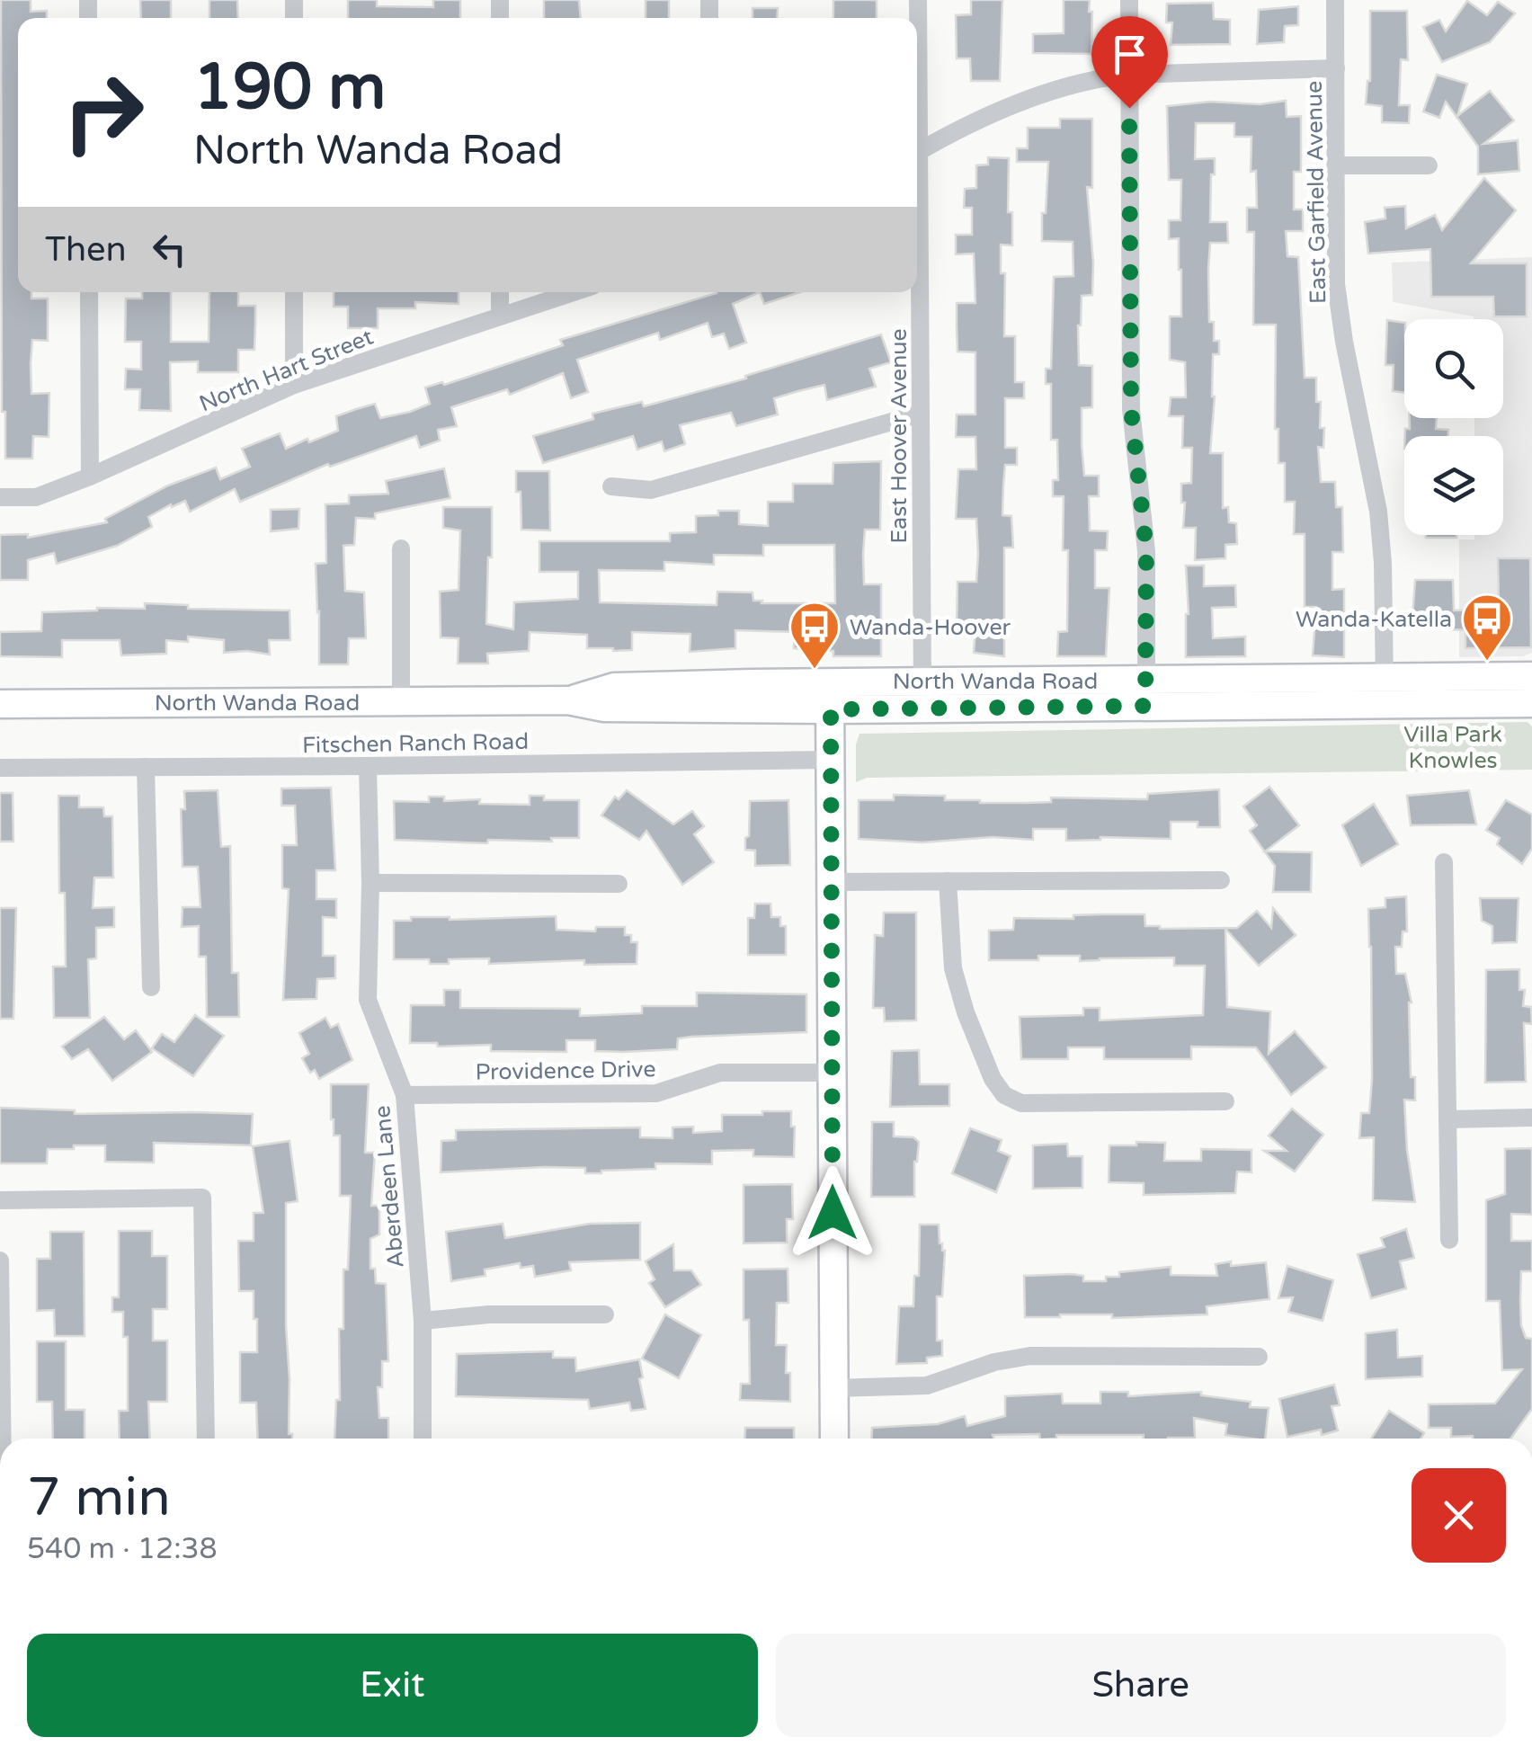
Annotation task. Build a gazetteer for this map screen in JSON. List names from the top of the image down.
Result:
{
  "streets": {
    "street": [
      "East Garfield Avenue",
      "North Hart Street",
      "East Hoover Avenue",
      "North Wanda Road",
      "Fitschen Ranch Road",
      "Providence Drive",
      "Aberdeen Lane"
    ]
  },
  "crossings": [
    ["East Garfield Avenue", "North Wanda Road"],
    ["East Hoover Avenue", "North Wanda Road"],
    ["Fitschen Ranch Road", "Aberdeen Lane"],
    ["Providence Drive", "Aberdeen Lane"]
  ],
  "parks": ["Villa Park Knowles"],
  "places": {
    "bus stop": ["Wanda-Katella", "Wanda-Hoover"]
  },
  "page": {
    "turn": ["190 m", "North Wanda Road"],
    "then": "Then",
    "heading": ["7 min", "540 m · 12:38"],
    "buttons": ["Exit", "Share"]
  }
}
